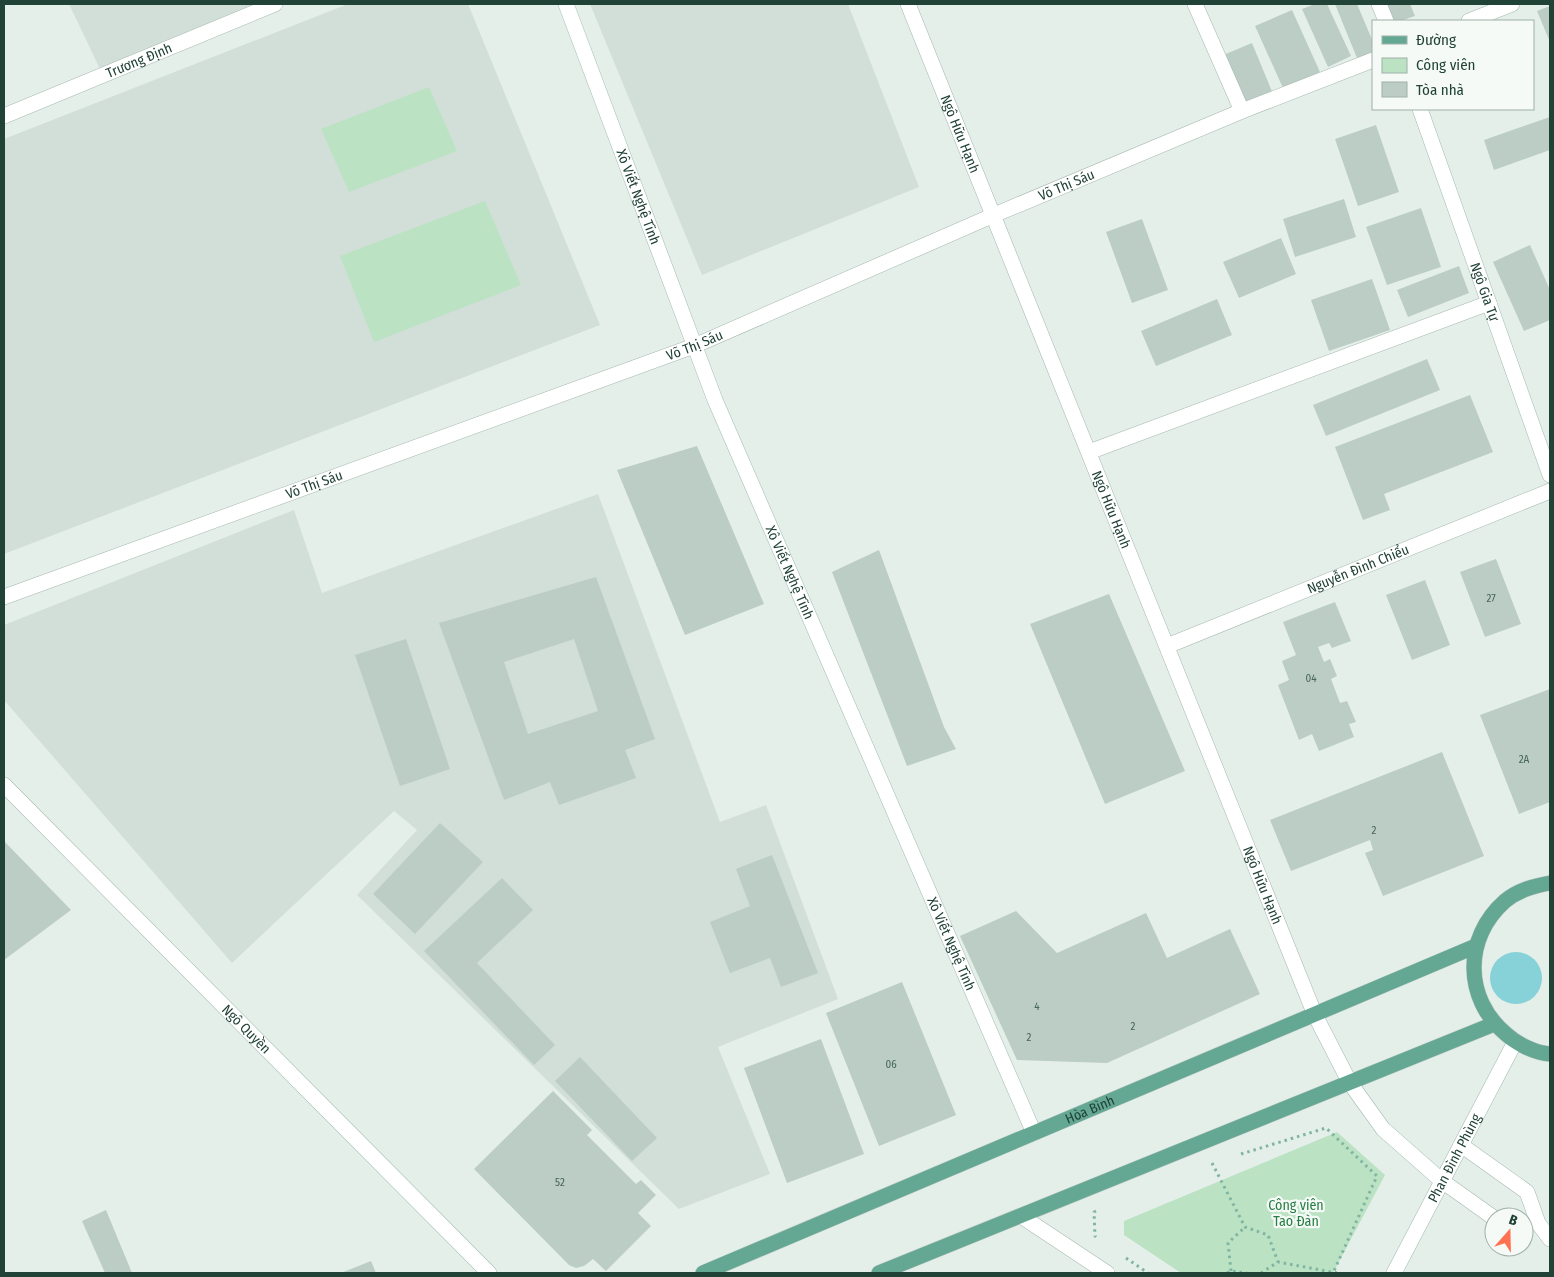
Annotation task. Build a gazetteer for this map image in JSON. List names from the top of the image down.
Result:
{
  "streets": {
    "main road": ["Hòa Bình"],
    "street": [
      "Trương Định",
      "Ngô Hữu Hạnh",
      "Võ Thị Sáu",
      "Xô Viết Nghệ Tĩnh",
      "Ngô Gia Tự",
      "Nguyễn Đình Chiểu",
      "Ngô Quyền",
      "Phan Đình Phùng"
    ]
  },
  "crossings": [
    ["Ngô Hữu Hạnh", "Võ Thị Sáu"],
    ["Ngô Hữu Hạnh", "Nguyễn Đình Chiểu"],
    ["Ngô Hữu Hạnh", "Hòa Bình"],
    ["Ngô Hữu Hạnh", "Phan Đình Phùng"],
    ["Võ Thị Sáu", "Xô Viết Nghệ Tĩnh"],
    ["Xô Viết Nghệ Tĩnh", "Hòa Bình"]
  ],
  "parks": ["Công viên Tao Đàn"],
  "house_numbers": [
    "27",
    "04",
    "2A",
    "2",
    "4",
    "2",
    "2",
    "06",
    "52"
  ],
  "legend": ["Đường", "Công viên", "Tòa nhà"],
  "north": "top"
}
